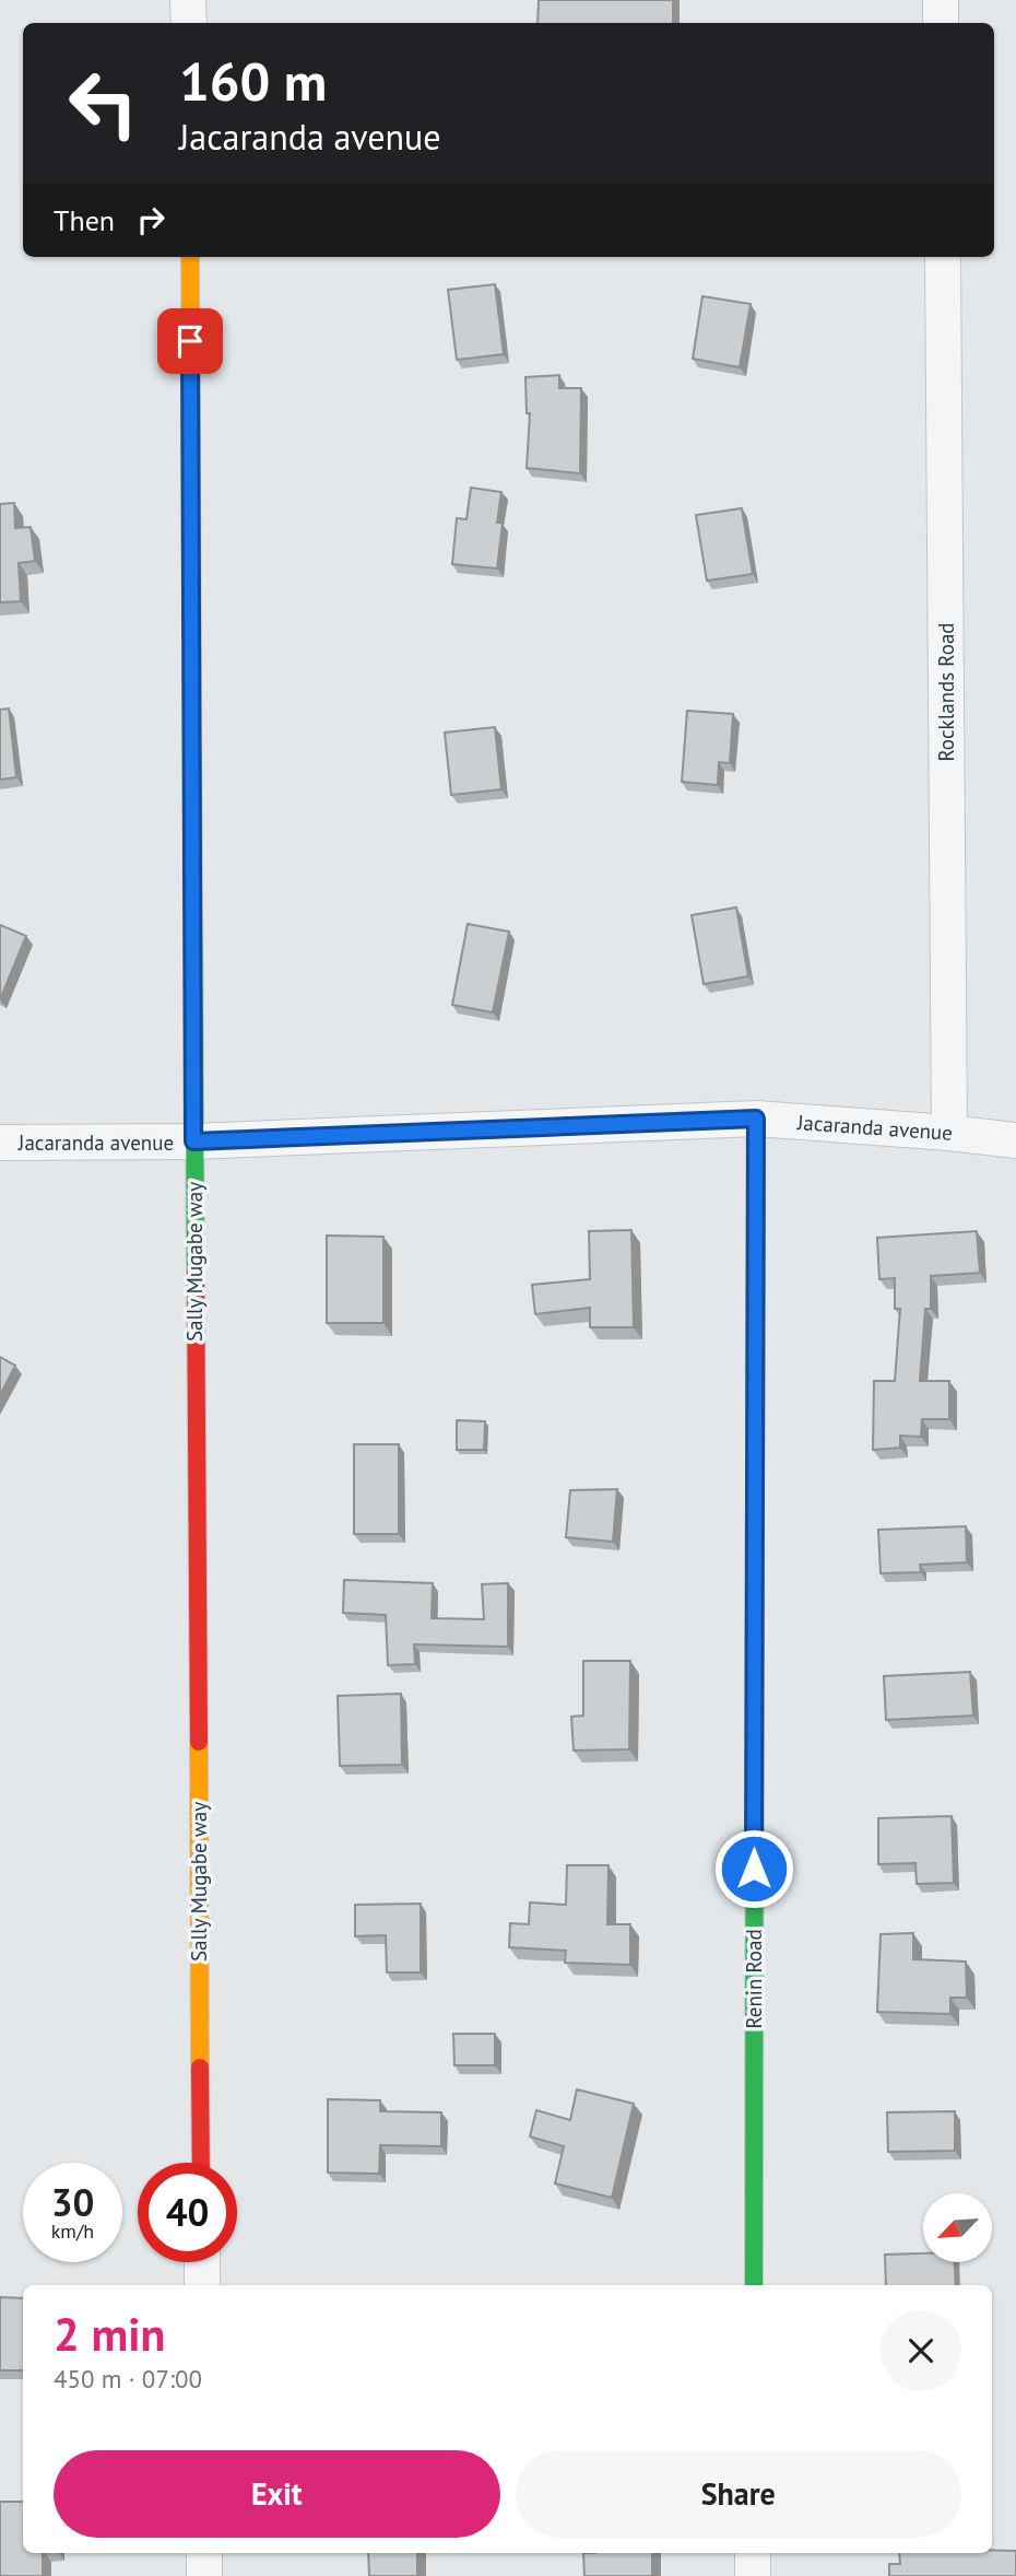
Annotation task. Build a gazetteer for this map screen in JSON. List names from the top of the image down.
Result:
{
  "streets": {
    "street": [
      "Rocklands Road",
      "Jacaranda avenue",
      "Sally Mugabe way",
      "Renin Road"
    ]
  },
  "crossings": [
    ["Rocklands Road", "Jacaranda avenue"],
    ["Jacaranda avenue", "Sally Mugabe way"],
    ["Jacaranda avenue", "Renin Road"]
  ],
  "north": "bottom left",
  "page": {
    "turn": ["160 m", "Jacaranda avenue"],
    "then": "Then",
    "speed": "30 km/h",
    "limit": "40",
    "heading": ["2 min", "450 m · 07:00"],
    "buttons": ["Exit", "Share"]
  }
}
